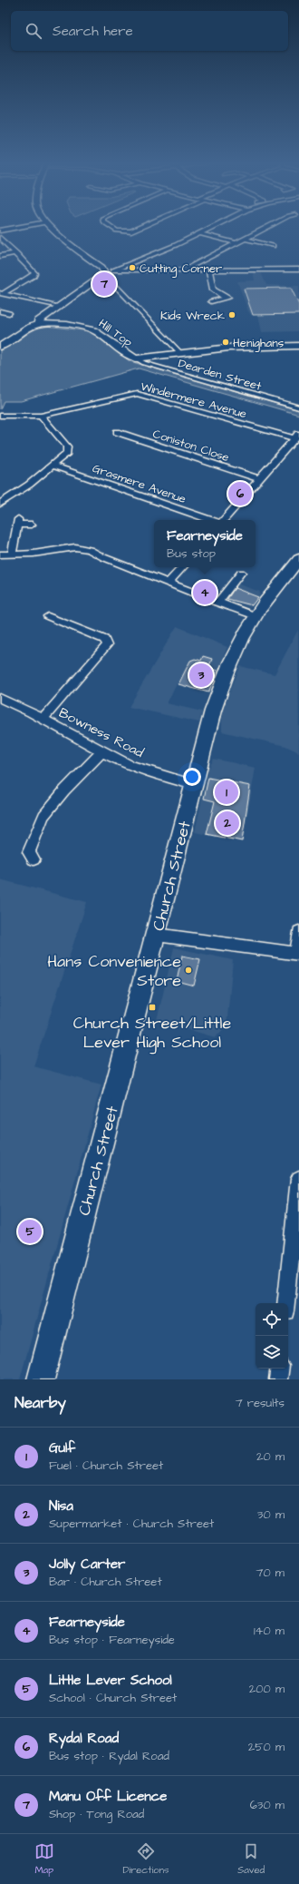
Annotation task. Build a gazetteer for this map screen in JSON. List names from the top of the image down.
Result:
{
  "streets": {
    "main road": ["Hill Top", "Church Street"],
    "street": [
      "Dearden Street",
      "Windermere Avenue",
      "Coniston Close",
      "Grasmere Avenue",
      "Bowness Road"
    ]
  },
  "crossings": [
    ["Hill Top", "Dearden Street"],
    ["Bowness Road", "Church Street"]
  ],
  "places": {
    "other": [
      "Cutting Corner",
      "Kids Wreck",
      "Henighans",
      "Hans Convenience Store"
    ],
    "transit": ["Church Street/Little Lever High School"]
  },
  "page": {
    "search": "Search here",
    "pins": [
      "7",
      "6",
      "4",
      "3",
      "1",
      "2",
      "5"
    ],
    "popup": ["Fearneyside", "Bus stop"],
    "heading": ["Nearby", "7 results"],
    "list": [
      {
        "mark": "1",
        "name": "Gulf",
        "note": "Fuel · Church Street",
        "value": "20 m"
      },
      {
        "mark": "2",
        "name": "Nisa",
        "note": "Supermarket · Church Street",
        "value": "30 m"
      },
      {
        "mark": "3",
        "name": "Jolly Carter",
        "note": "Bar · Church Street",
        "value": "70 m"
      },
      {
        "mark": "4",
        "name": "Fearneyside",
        "note": "Bus stop · Fearneyside",
        "value": "140 m"
      },
      {
        "mark": "5",
        "name": "Little Lever School",
        "note": "School · Church Street",
        "value": "200 m"
      },
      {
        "mark": "6",
        "name": "Rydal Road",
        "note": "Bus stop · Rydal Road",
        "value": "250 m"
      },
      {
        "mark": "7",
        "name": "Manu Off Licence",
        "note": "Shop · Tong Road",
        "value": "630 m"
      }
    ],
    "nav": ["Map", "Directions", "Saved"]
  }
}
